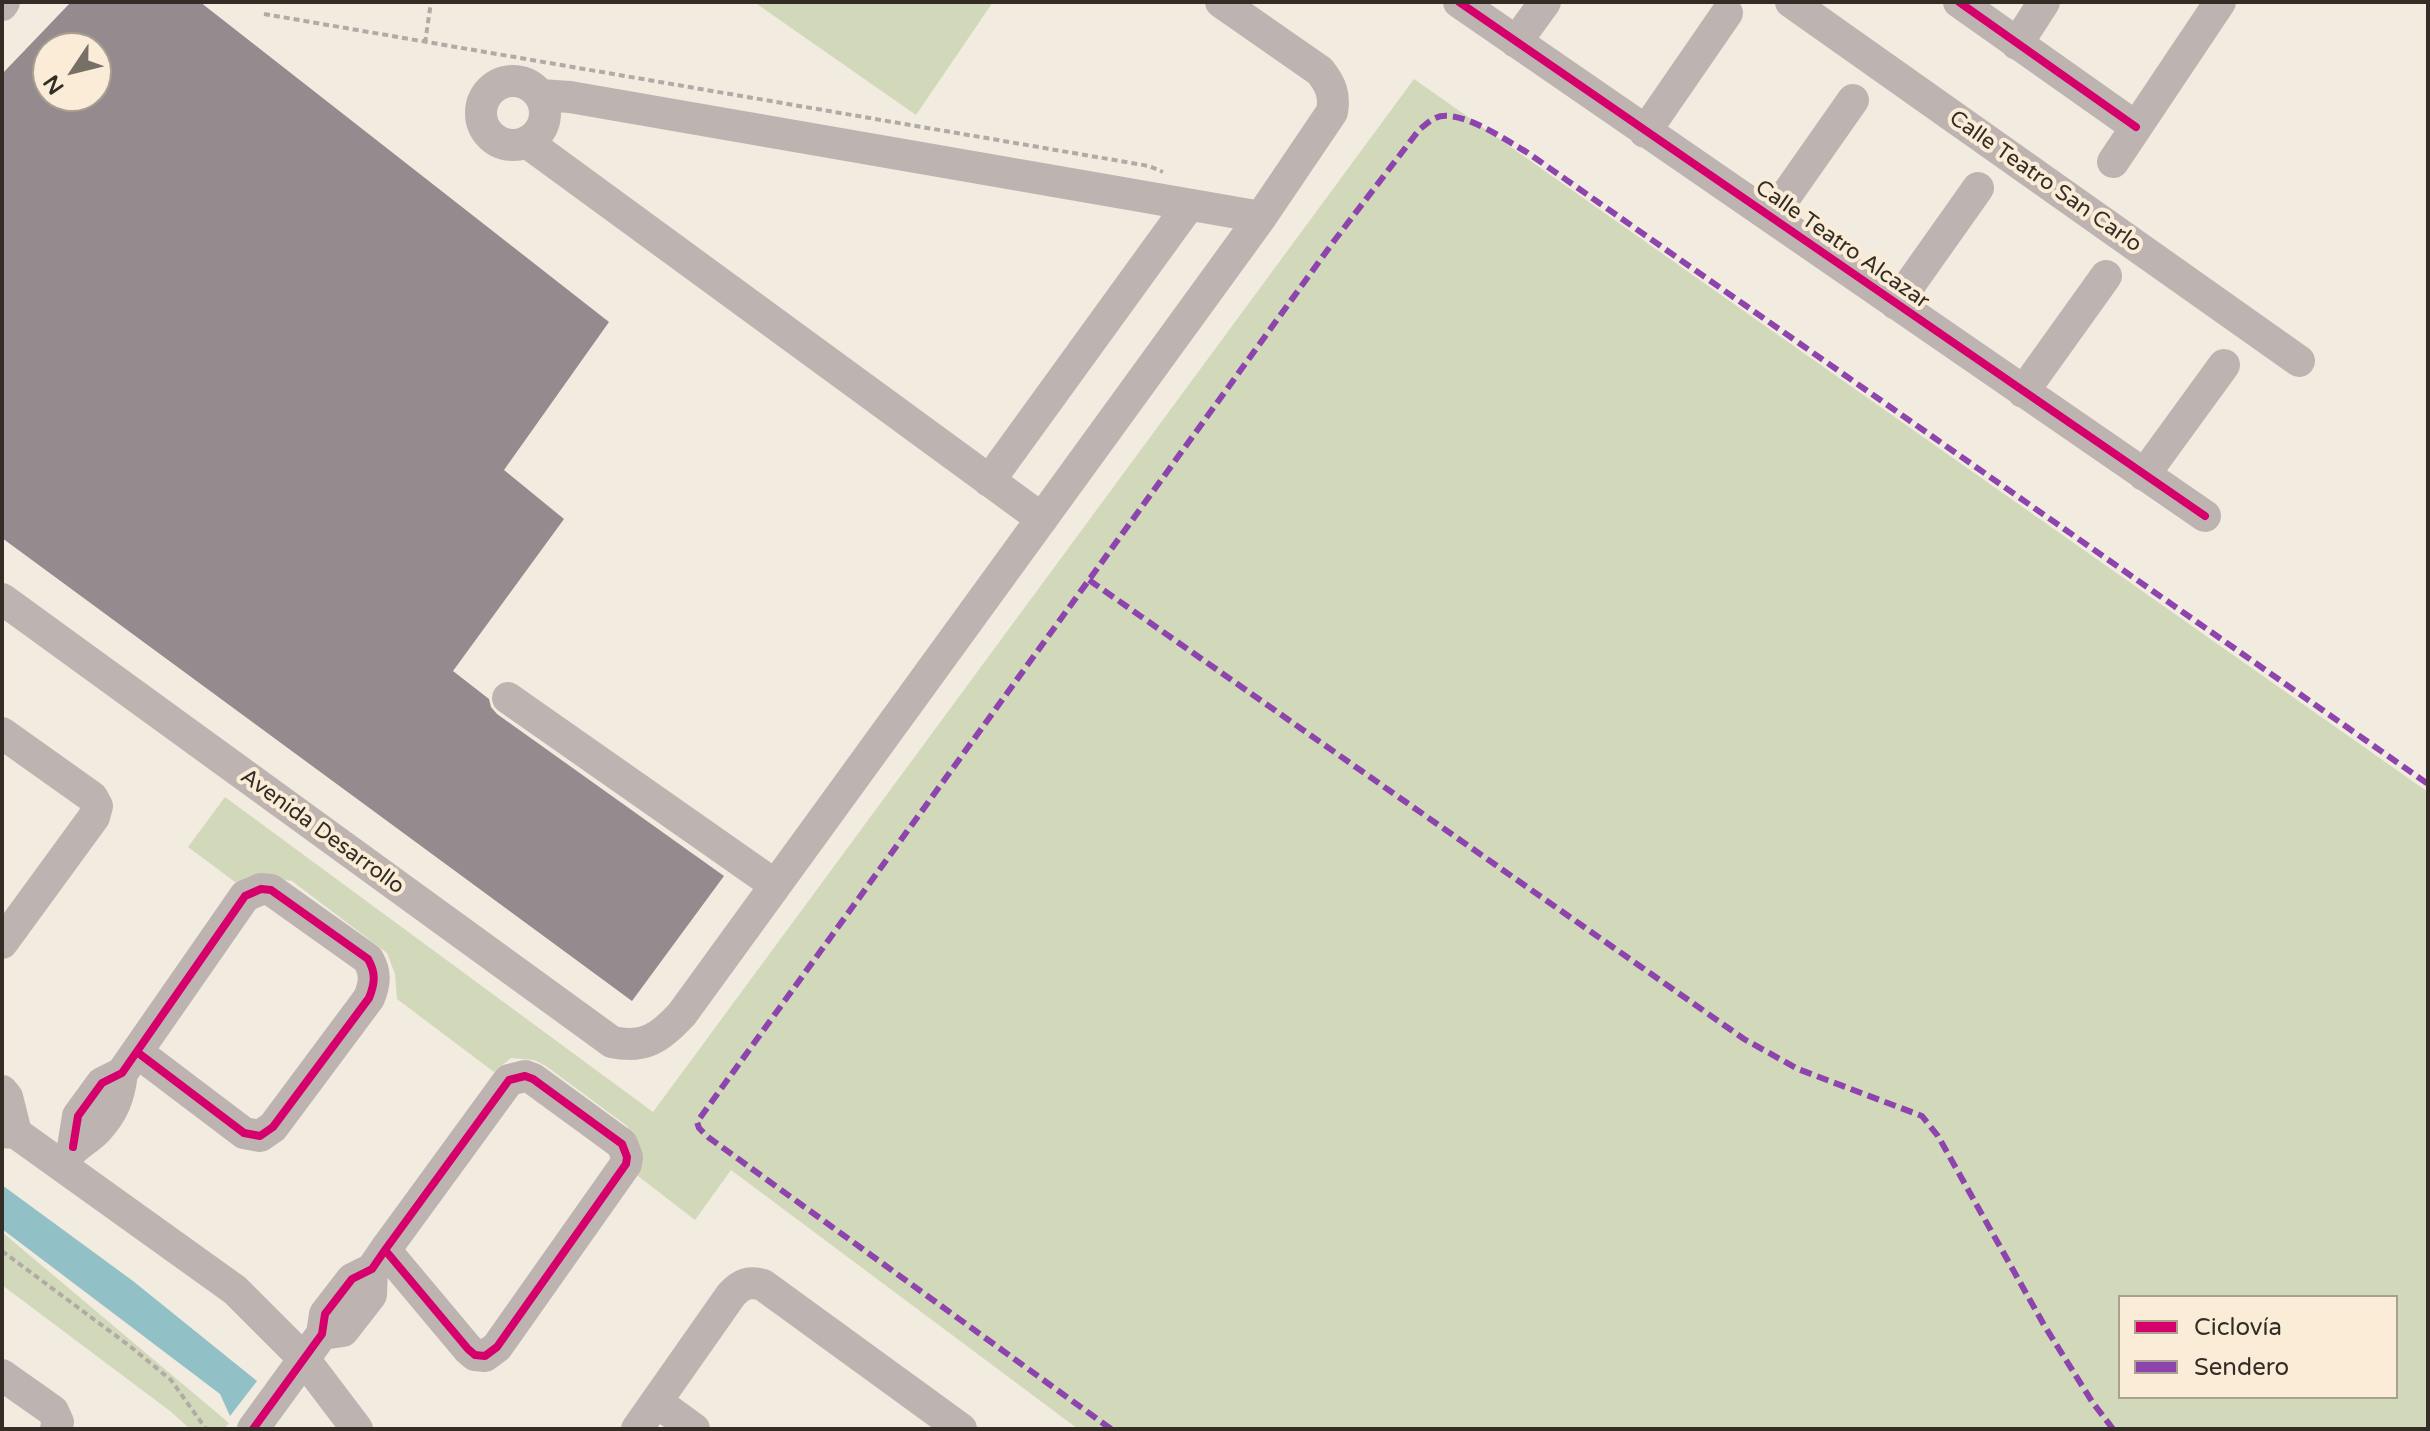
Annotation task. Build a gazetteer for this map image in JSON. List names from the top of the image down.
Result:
{
  "streets": {
    "street": ["Calle Teatro San Carlo", "Calle Teatro Alcazar", "Avenida Desarrollo"]
  },
  "legend": ["Ciclovía", "Sendero"],
  "north": "bottom left"
}
